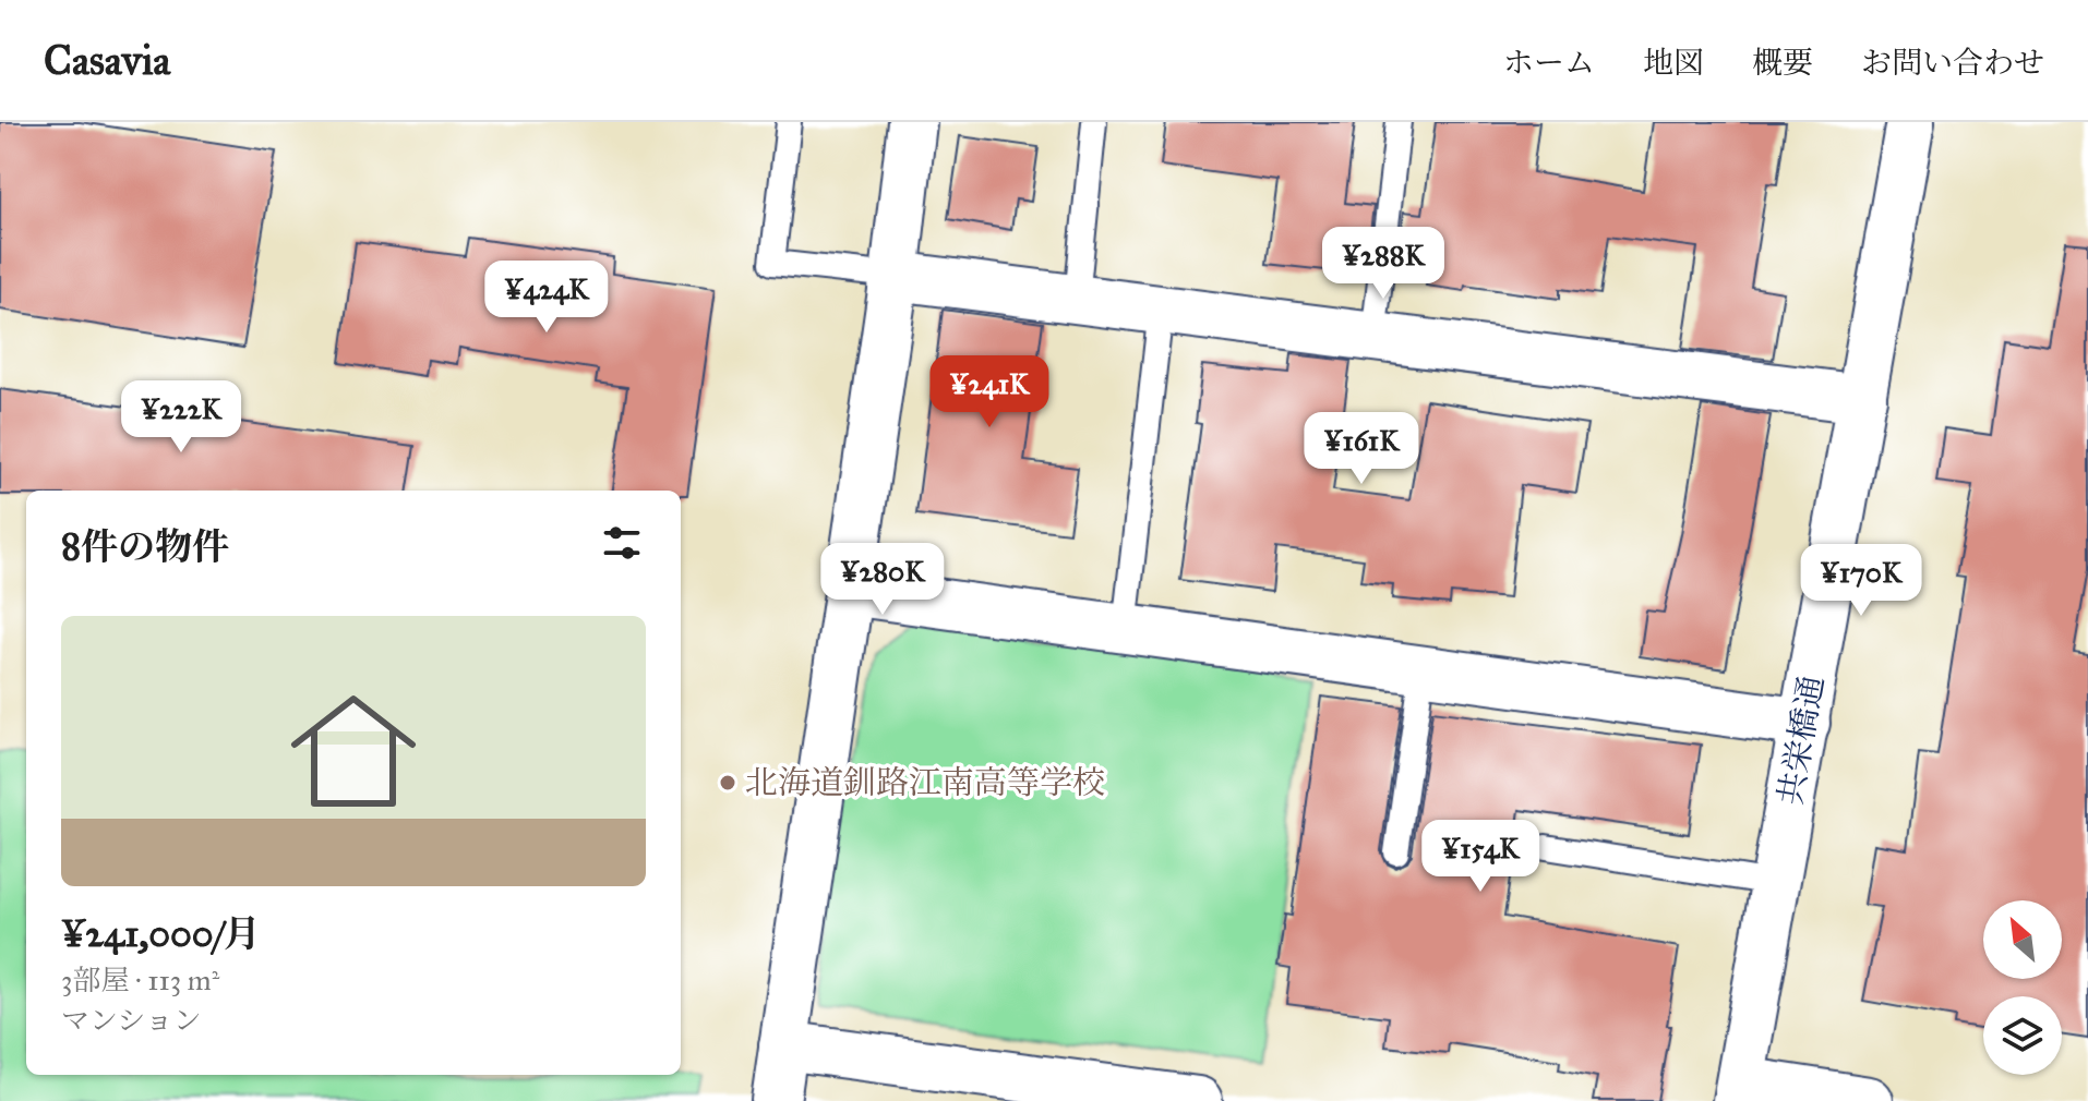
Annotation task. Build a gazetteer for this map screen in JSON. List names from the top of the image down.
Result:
{
  "streets": {
    "street": ["共栄橋通"]
  },
  "places": ["北海道釧路江南高等学校"],
  "north": "top left",
  "page": {
    "header": "Casavia",
    "nav": [
      "ホーム",
      "地図",
      "概要",
      "お問い合わせ"
    ],
    "price": [
      "¥288K",
      "¥424K",
      "¥241K",
      "¥222K",
      "¥161K",
      "¥280K",
      "¥170K",
      "¥154K"
    ],
    "heading": "8件の物件",
    "list": [
      {
        "name": "¥241,000/月",
        "note": "3部屋 · 113 m² · マンション"
      }
    ]
  }
}
